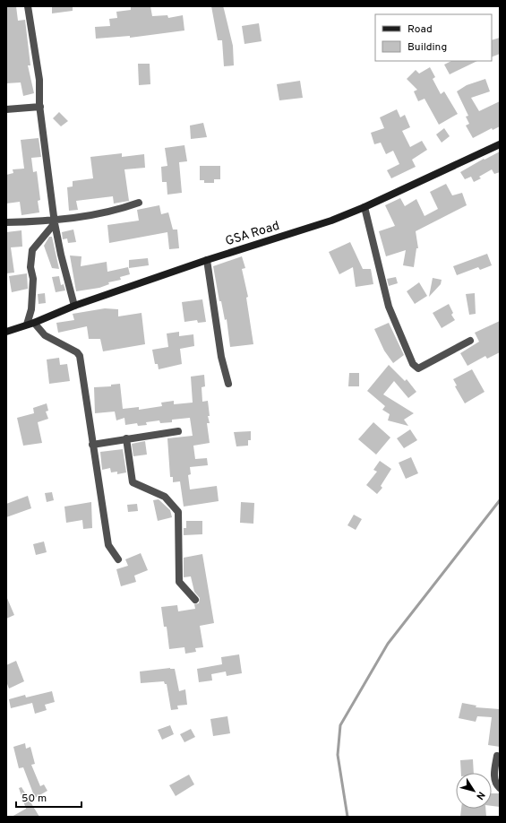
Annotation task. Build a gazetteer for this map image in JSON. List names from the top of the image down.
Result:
{
  "streets": {
    "street": ["GSA Road"]
  },
  "legend": ["Road", "Building"],
  "scale_bar": "50 m",
  "north": "bottom right"
}
